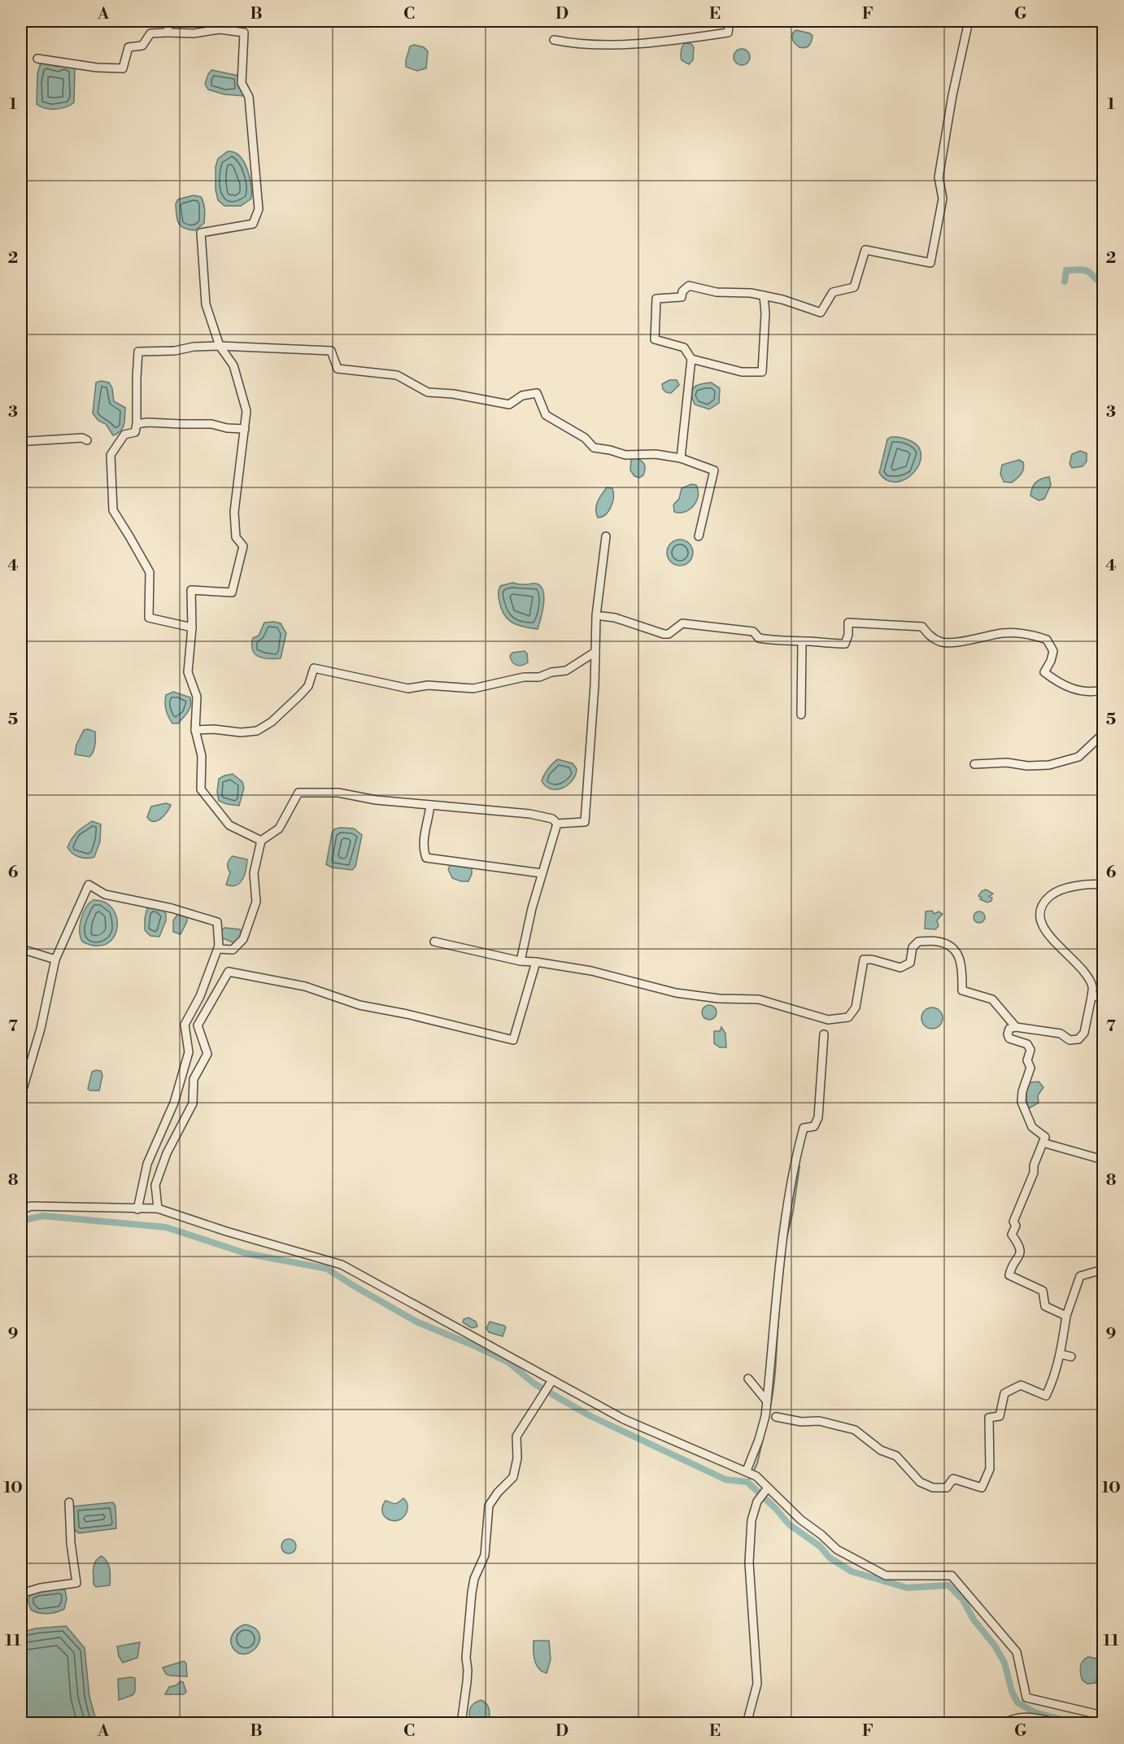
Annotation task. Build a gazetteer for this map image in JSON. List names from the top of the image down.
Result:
{
  "grid": {
    "columns": [
      "A",
      "B",
      "C",
      "D",
      "E",
      "F",
      "G"
    ],
    "rows": [
      "1",
      "2",
      "3",
      "4",
      "5",
      "6",
      "7",
      "8",
      "9",
      "10",
      "11"
    ]
  }
}
